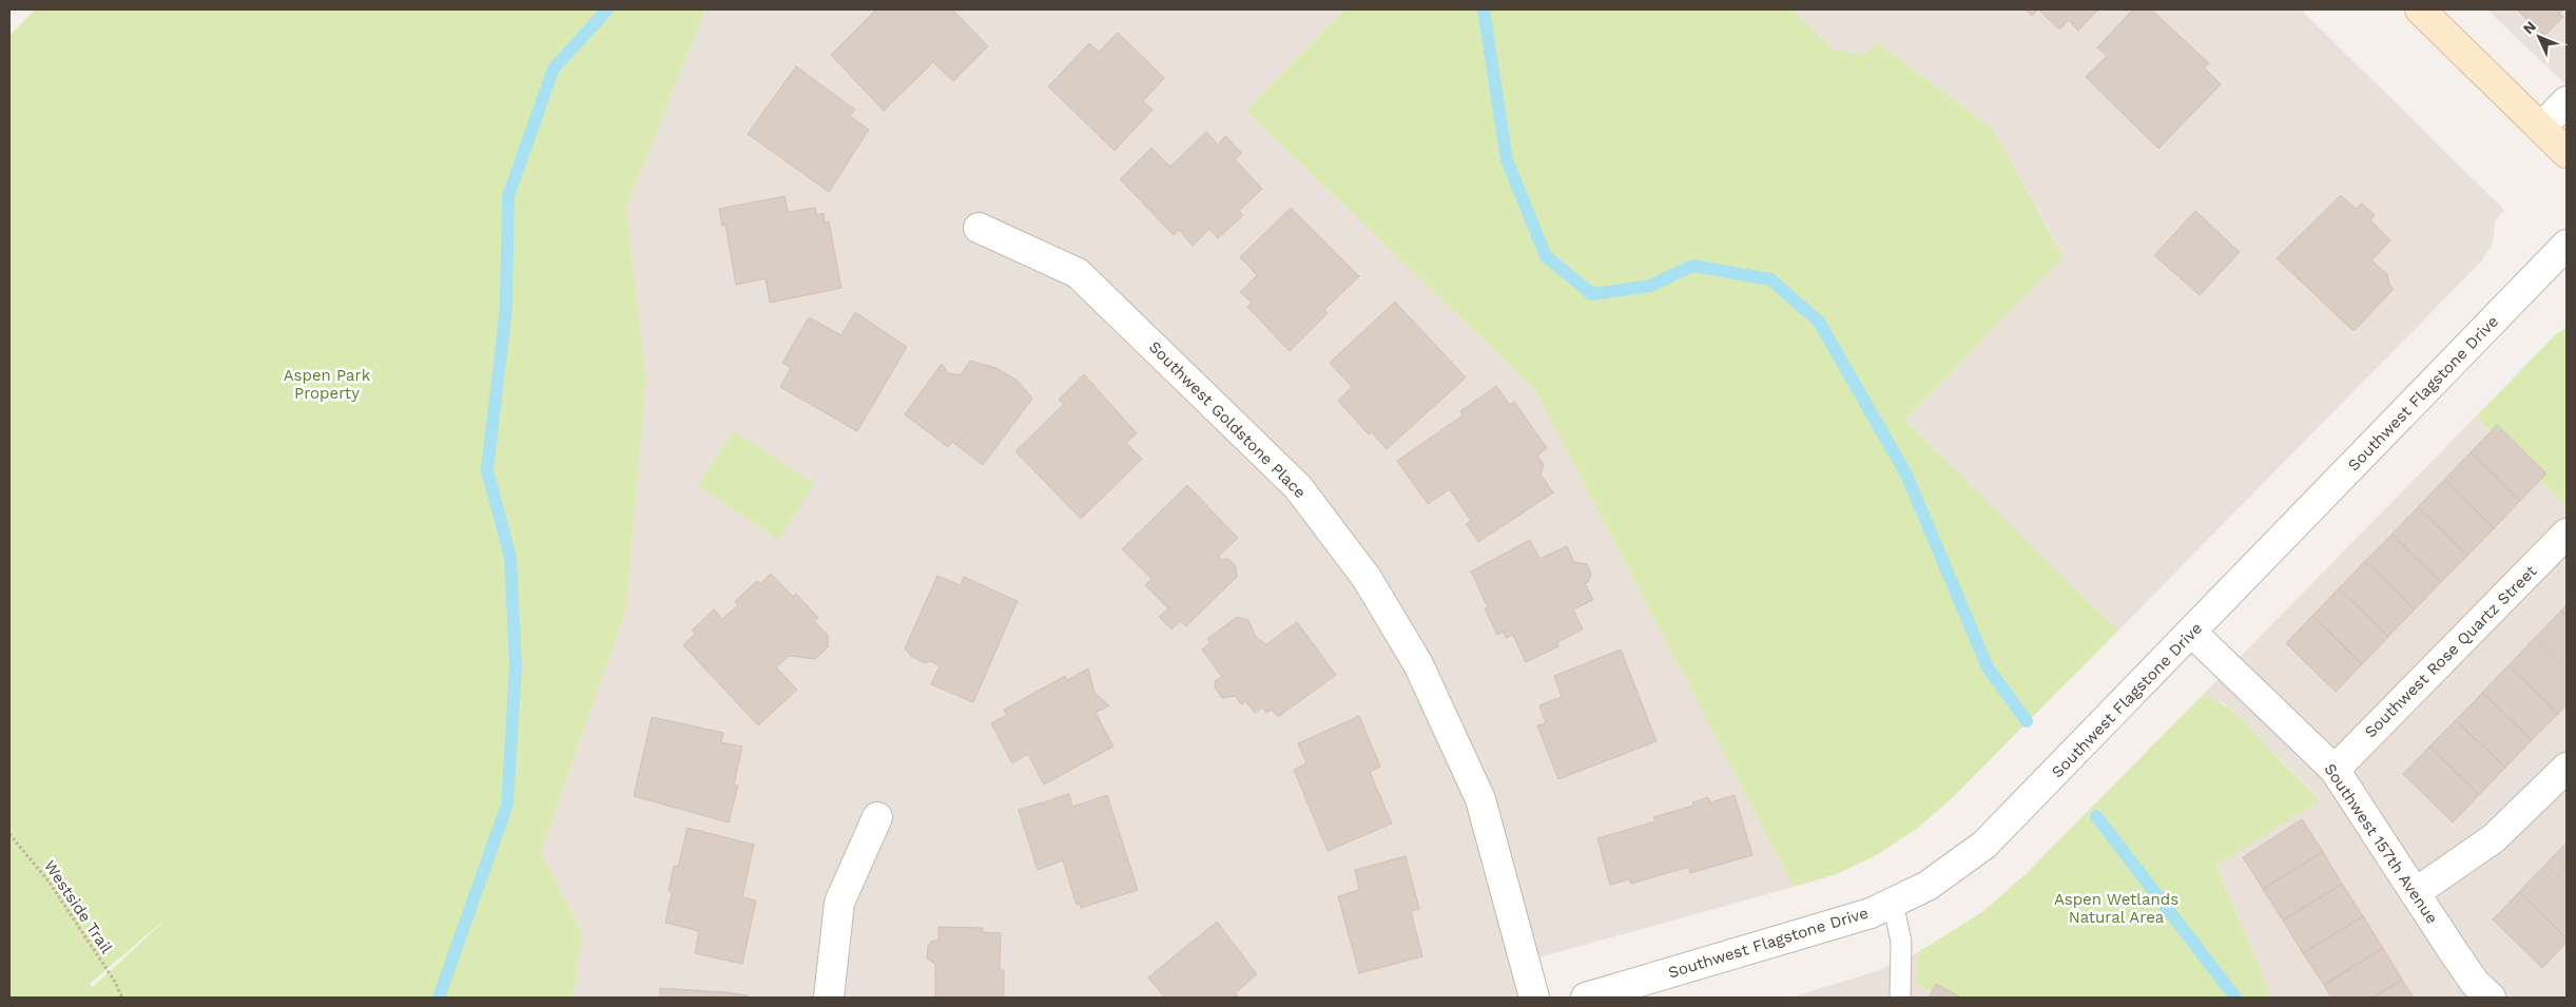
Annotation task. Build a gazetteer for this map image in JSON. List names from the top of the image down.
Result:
{
  "streets": {
    "street": [
      "Southwest Flagstone Drive",
      "Southwest Goldstone Place",
      "Southwest Rose Quartz Street",
      "Southwest 157th Avenue"
    ],
    "path": ["Westside Trail"]
  },
  "crossings": [
    ["Southwest Flagstone Drive", "Southwest 157th Avenue"],
    ["Southwest Rose Quartz Street", "Southwest 157th Avenue"]
  ],
  "parks": ["Aspen Park Property", "Aspen Wetlands Natural Area"],
  "north": "top left"
}
